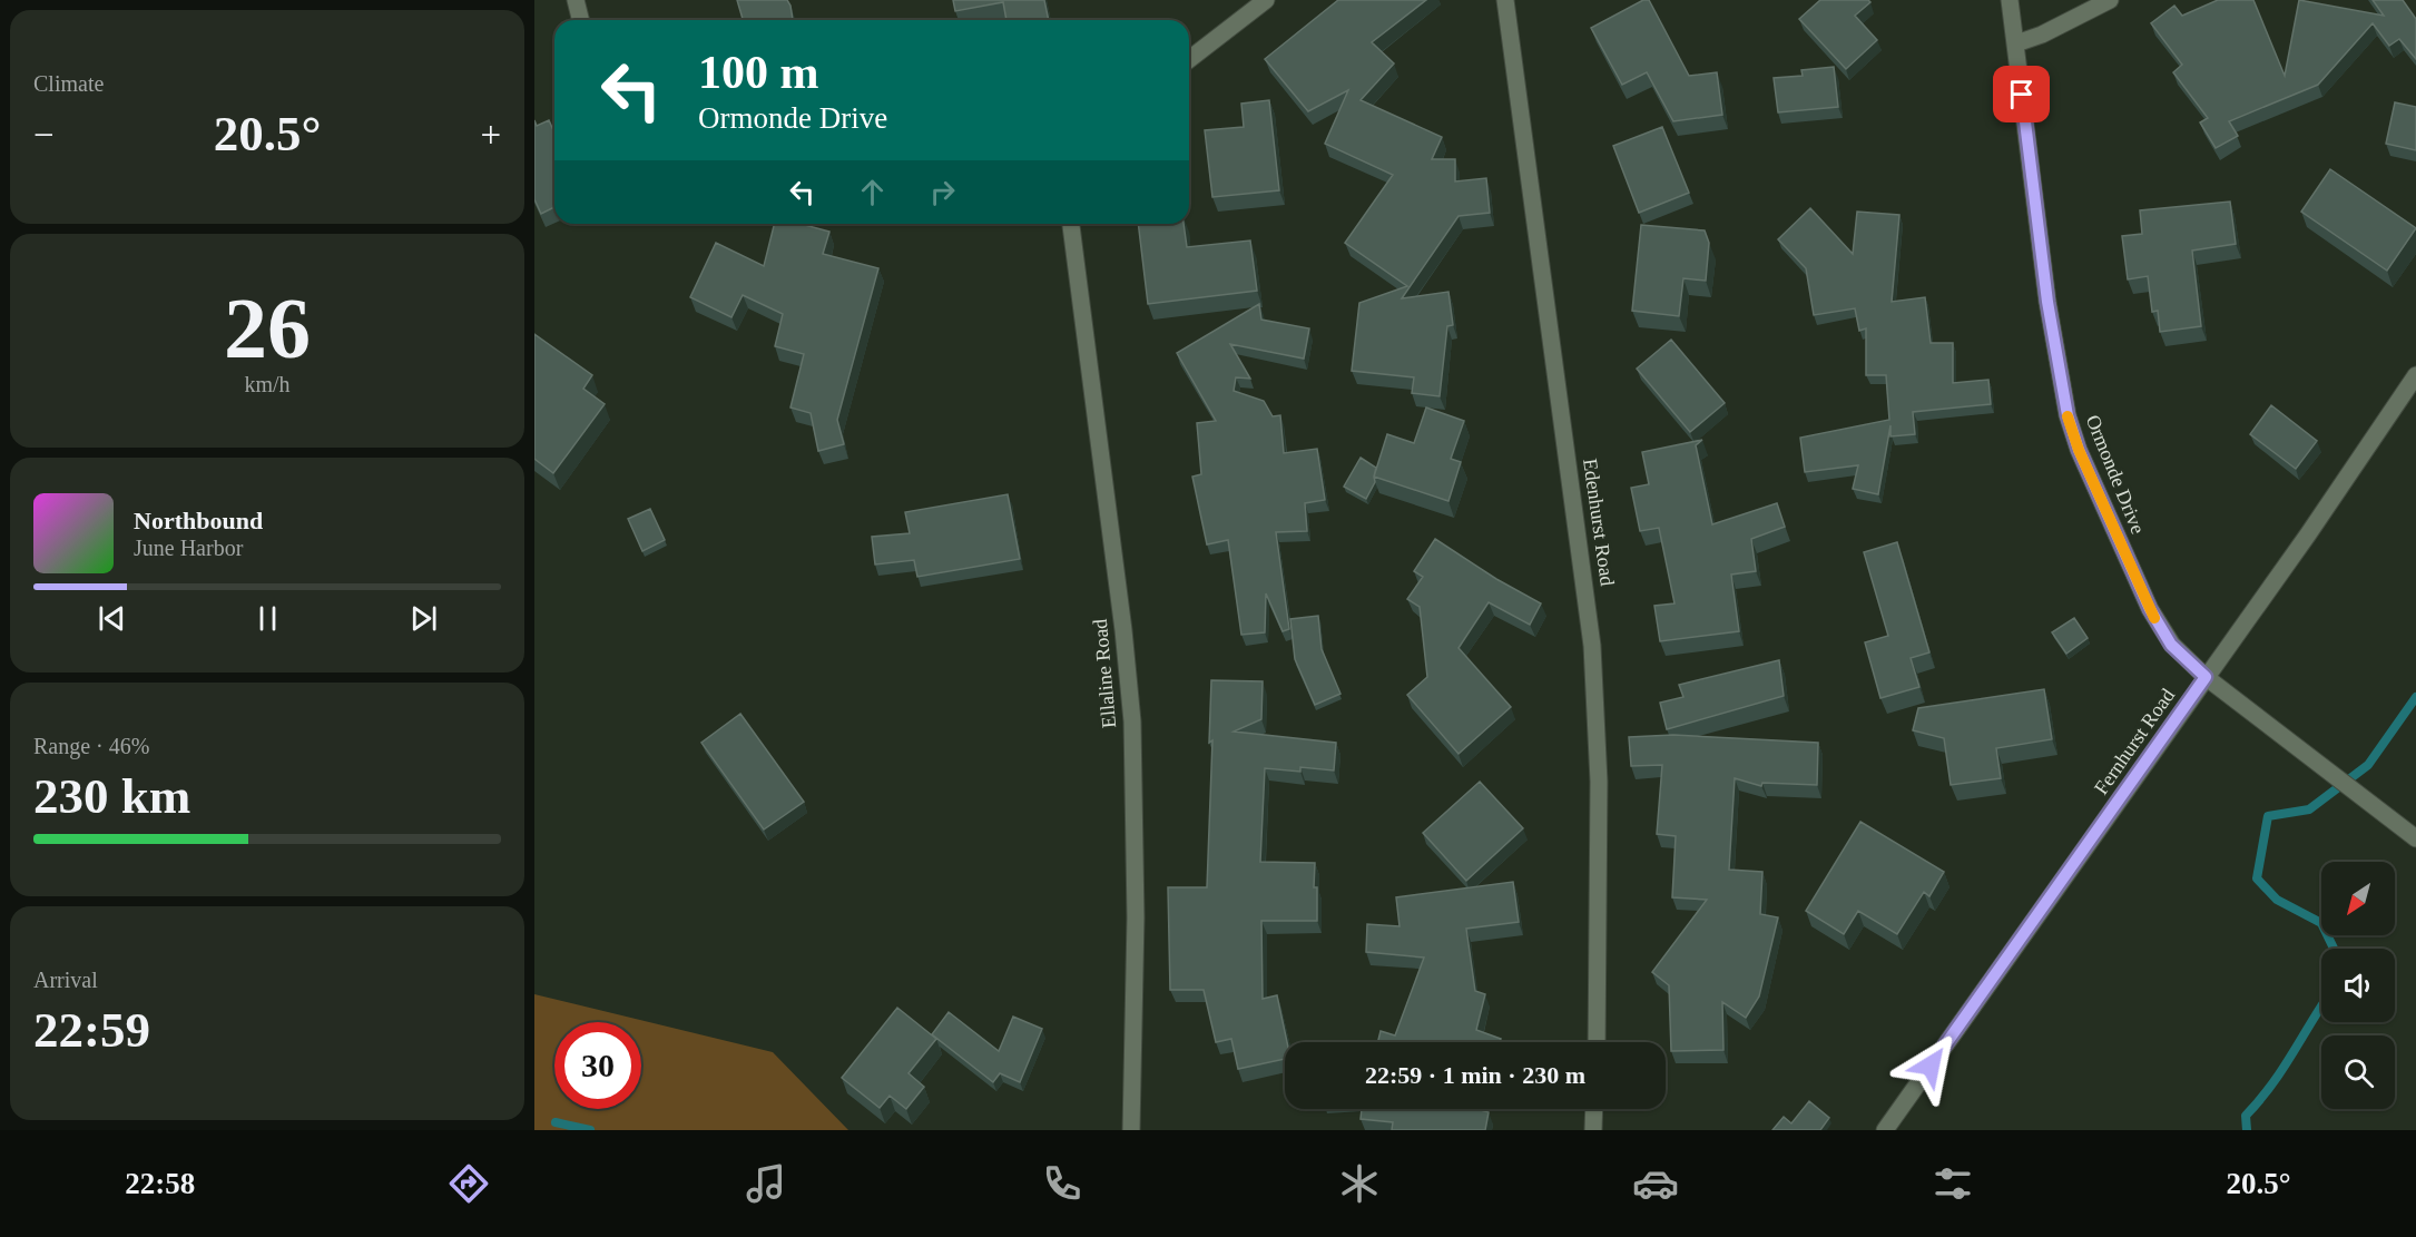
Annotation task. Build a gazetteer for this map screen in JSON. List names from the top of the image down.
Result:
{
  "streets": {
    "street": [
      "Ormonde Drive",
      "Edenhurst Road",
      "Ellaline Road",
      "Fernhurst Road"
    ]
  },
  "crossings": [
    ["Ormonde Drive", "Fernhurst Road"]
  ],
  "north": "bottom left",
  "page": {
    "tile": [
      "Climate",
      ["26", "km/h"],
      ["Range · 46%", "230 km"],
      ["Arrival", "22:59"]
    ],
    "turn": ["100 m", "Ormonde Drive"],
    "heat": ["−", "20.5°", "+"],
    "song": ["Northbound", "June Harbor"],
    "limit": "30",
    "trip": "22:59 · 1 min · 230 m",
    "tabs": ["22:58", "20.5°"]
  }
}
